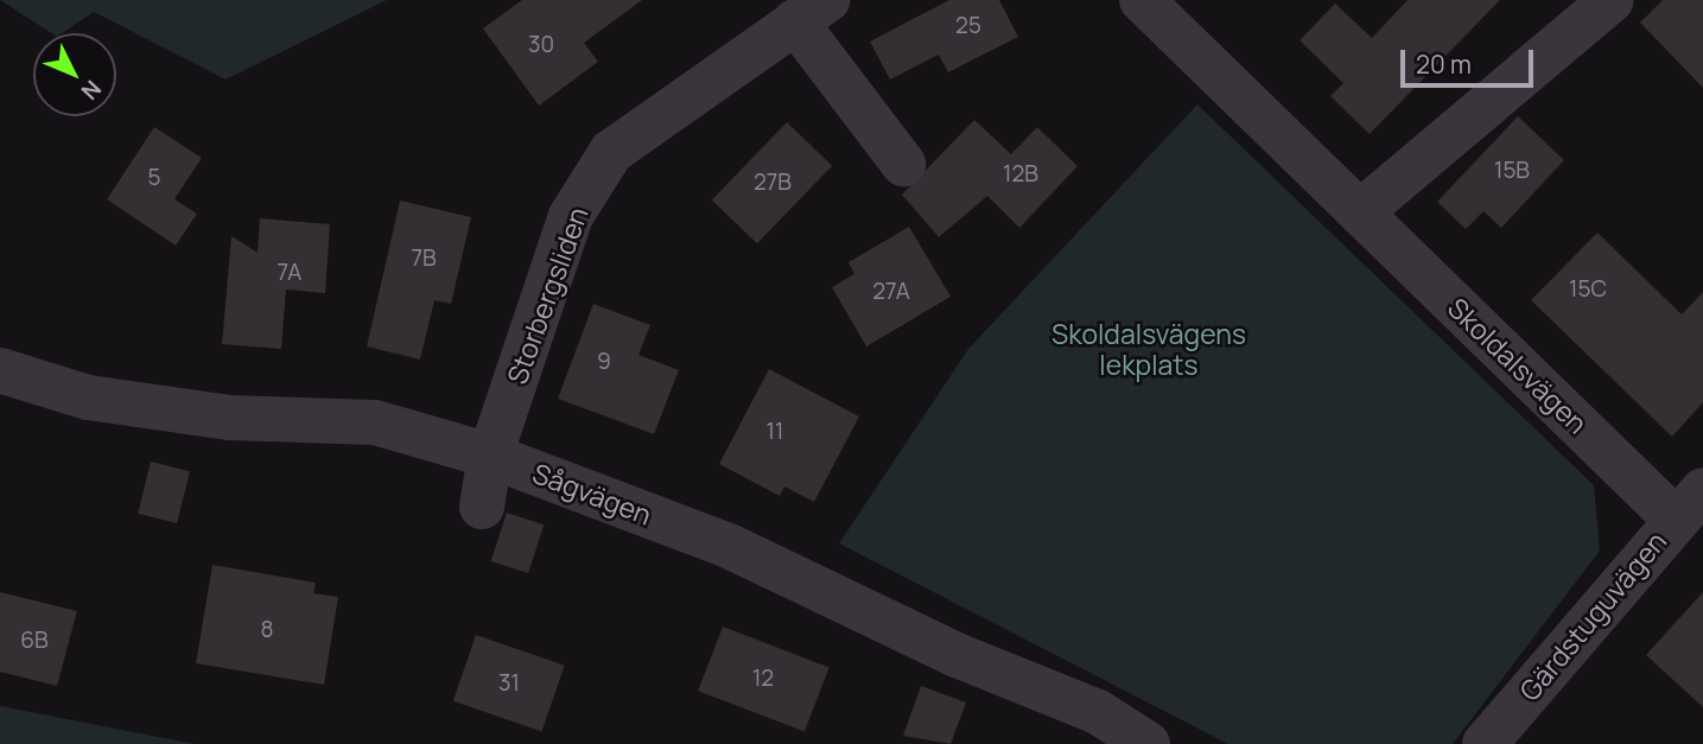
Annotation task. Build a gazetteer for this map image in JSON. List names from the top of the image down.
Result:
{
  "streets": {
    "street": [
      "Storbergsliden",
      "Skoldalsvägen",
      "Sågvägen",
      "Gärdstuguvägen"
    ]
  },
  "crossings": [
    ["Storbergsliden", "Sågvägen"],
    ["Skoldalsvägen", "Gärdstuguvägen"]
  ],
  "parks": ["Skoldalsvägens lekplats"],
  "house_numbers": [
    "25",
    "30",
    "15B",
    "12B",
    "5",
    "27B",
    "7B",
    "7A",
    "15C",
    "27A",
    "9",
    "11",
    "8",
    "6B",
    "12",
    "31"
  ],
  "scale_bar": "20 m",
  "north": "bottom right"
}
